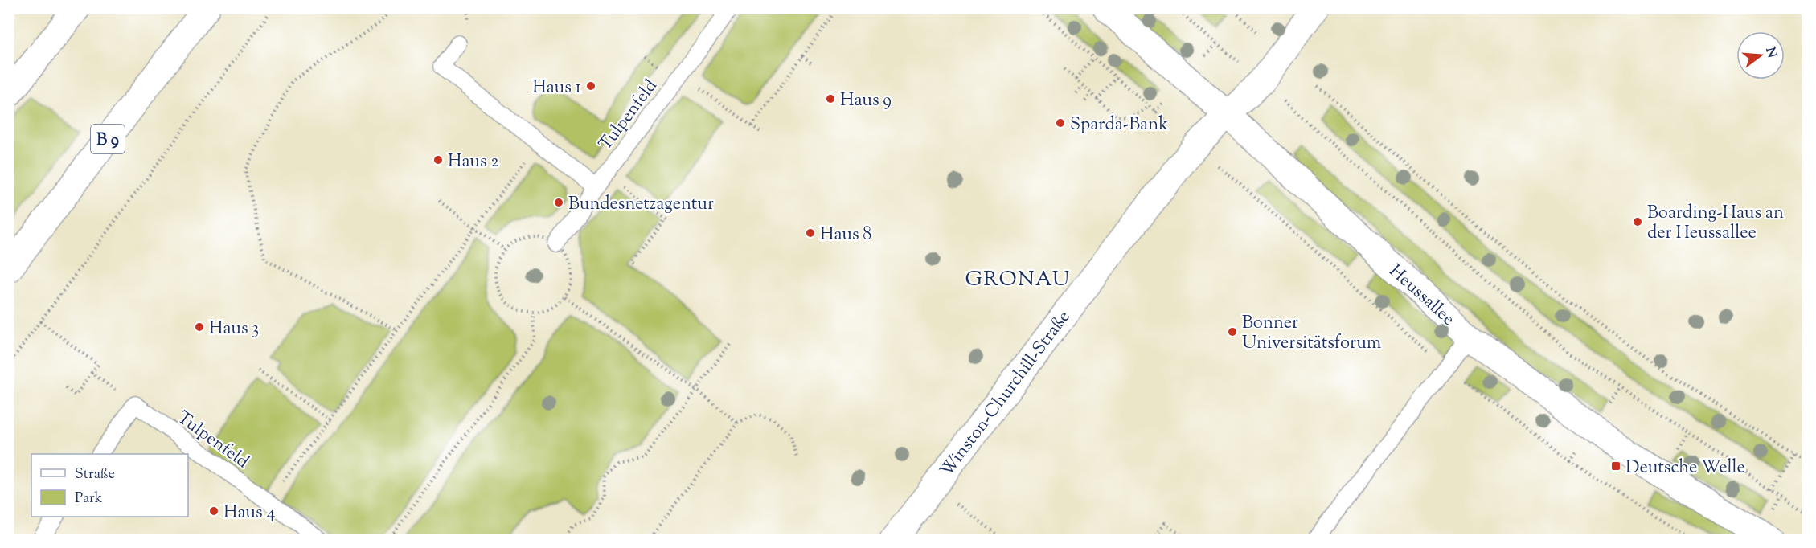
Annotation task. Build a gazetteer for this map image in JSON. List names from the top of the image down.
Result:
{
  "streets": {
    "street": ["B 9", "Heussallee", "Winston-Churchill-Straße"],
    "lane": ["Tulpenfeld"]
  },
  "crossings": [
    ["Heussallee", "Winston-Churchill-Straße"]
  ],
  "districts": ["GRONAU"],
  "places": {
    "other": [
      "Haus 1",
      "Haus 9",
      "Sparda-Bank",
      "Haus 2",
      "Bundesnetzagentur",
      "Boarding-Haus an der Heussallee",
      "Haus 8",
      "Haus 3",
      "Bonner Universitätsforum",
      "Haus 4"
    ],
    "transit": ["Deutsche Welle"]
  },
  "legend": ["Straße", "Park"],
  "north": "right"
}
